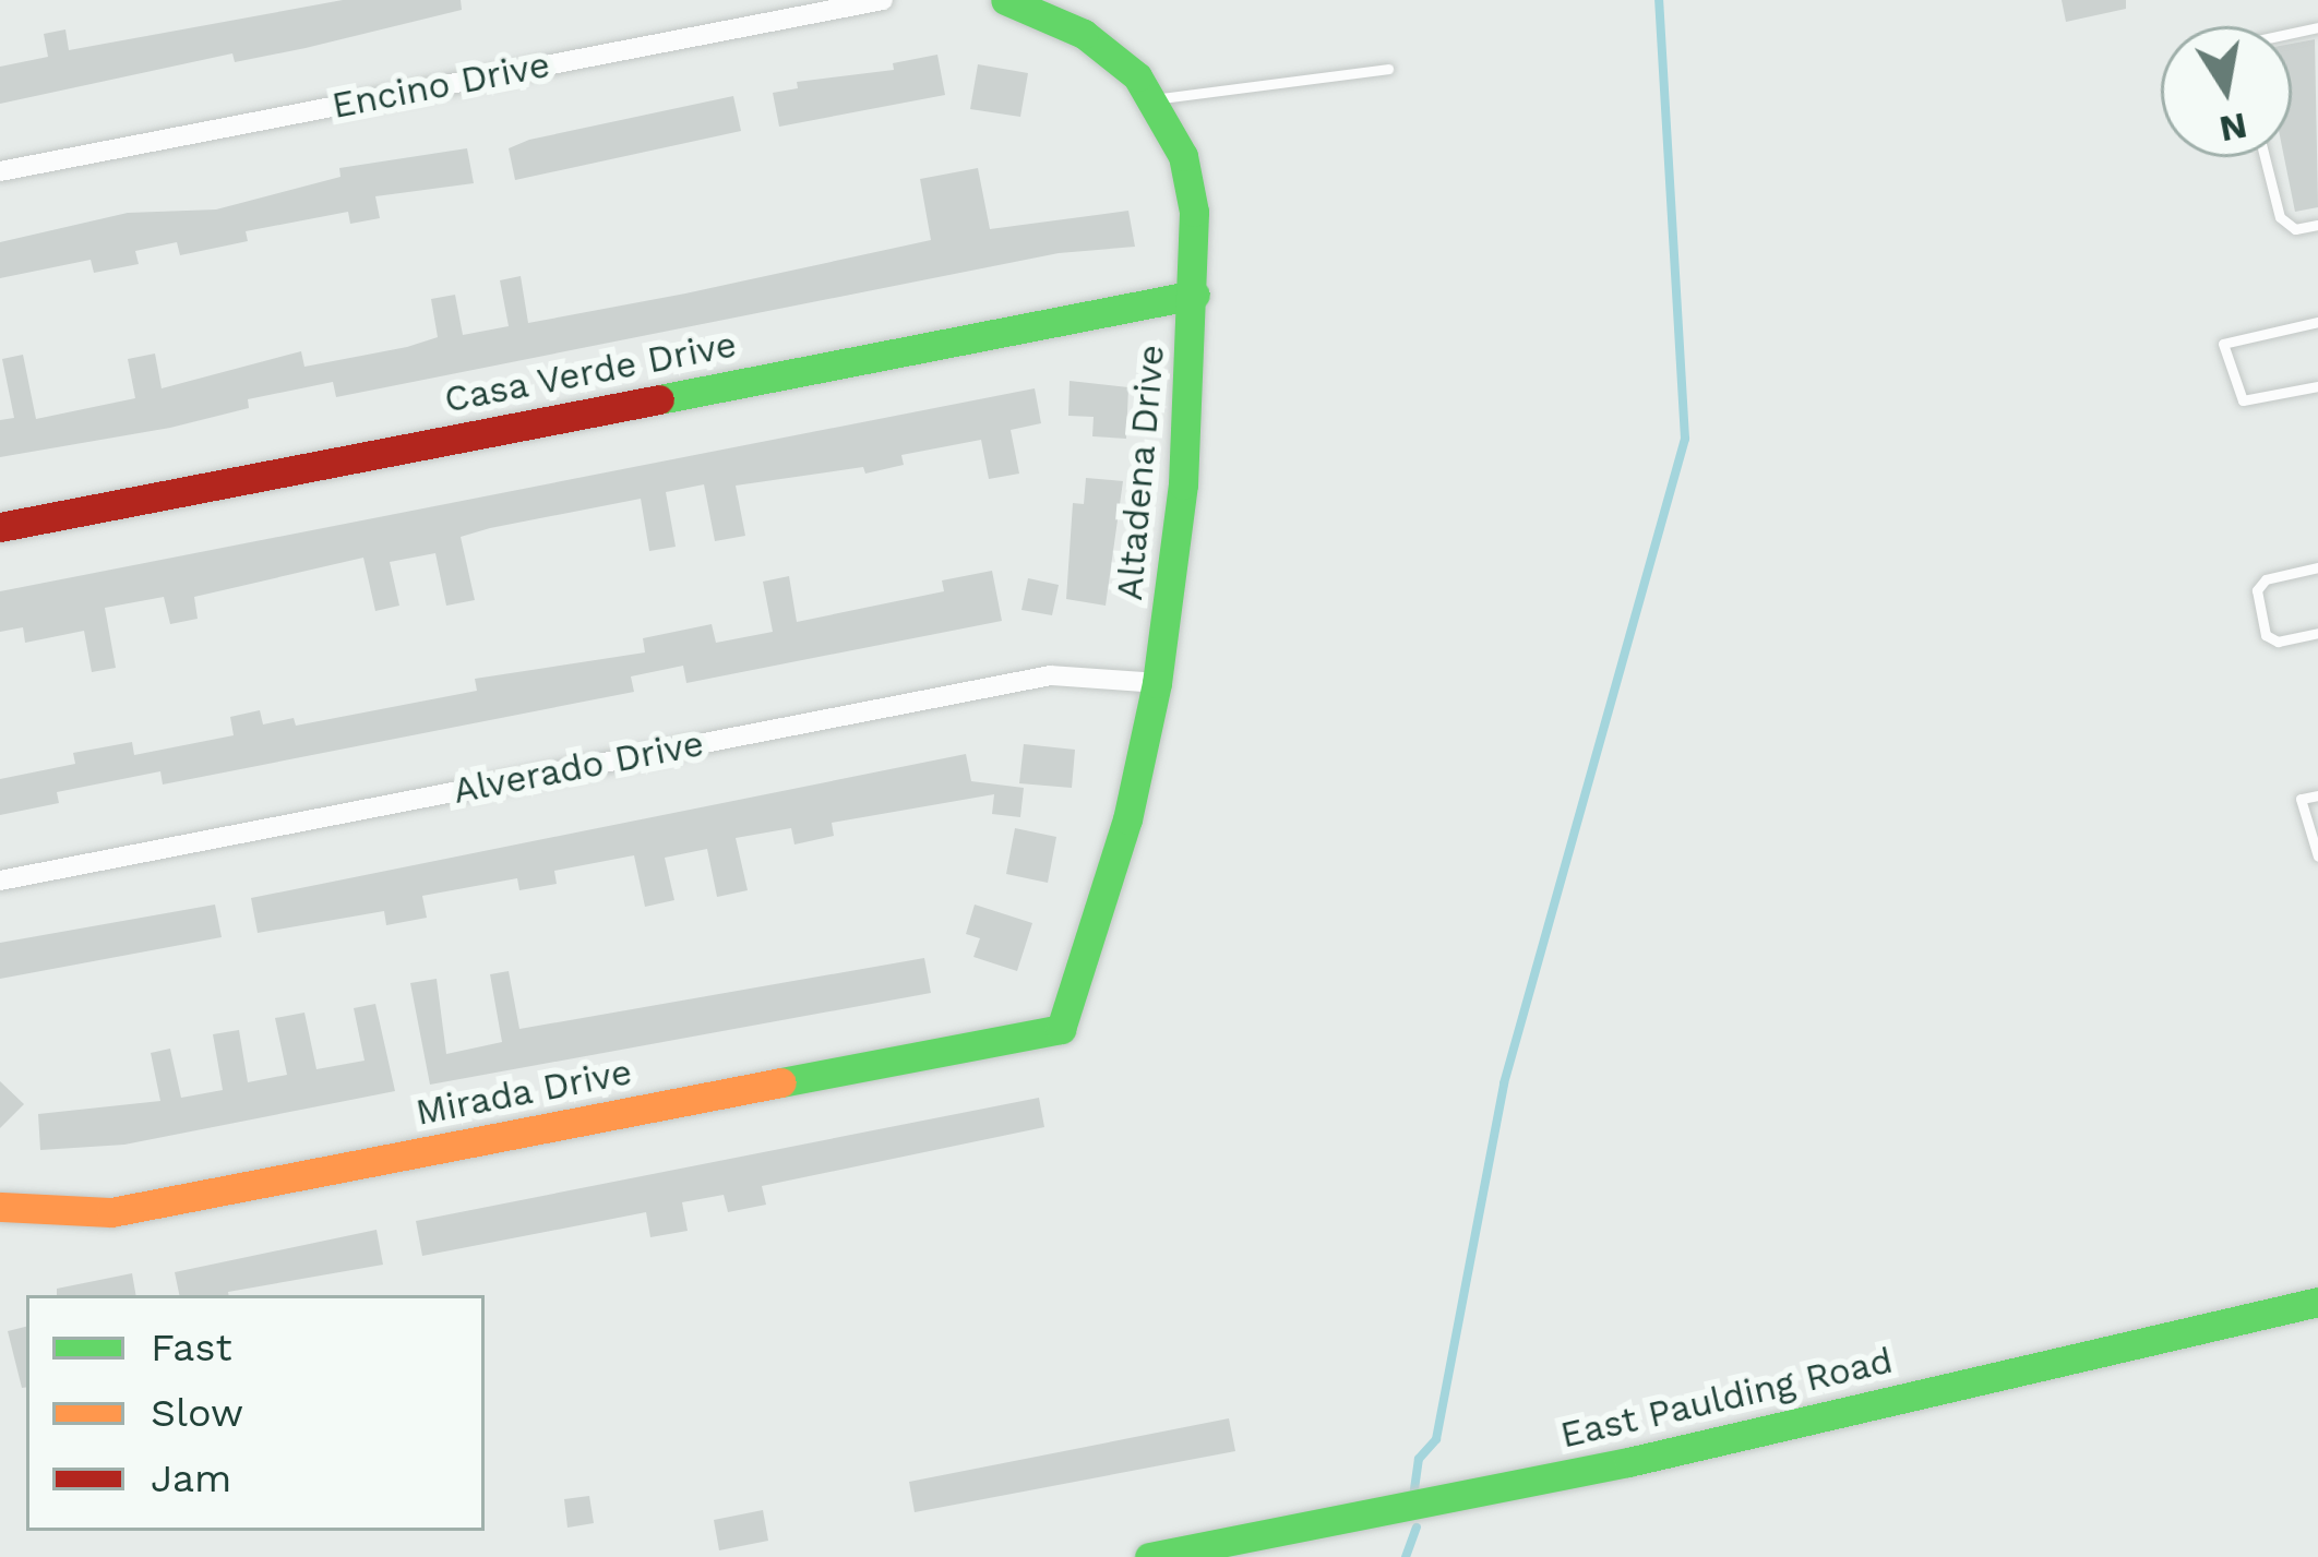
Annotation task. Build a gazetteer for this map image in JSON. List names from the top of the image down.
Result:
{
  "streets": {
    "street": [
      "Encino Drive",
      "Casa Verde Drive",
      "Altadena Drive",
      "Alverado Drive",
      "Mirada Drive",
      "East Paulding Road"
    ]
  },
  "crossings": [
    ["Casa Verde Drive", "Altadena Drive"],
    ["Altadena Drive", "Alverado Drive"],
    ["Altadena Drive", "Mirada Drive"]
  ],
  "legend": ["Fast", "Slow", "Jam"],
  "north": "bottom"
}
